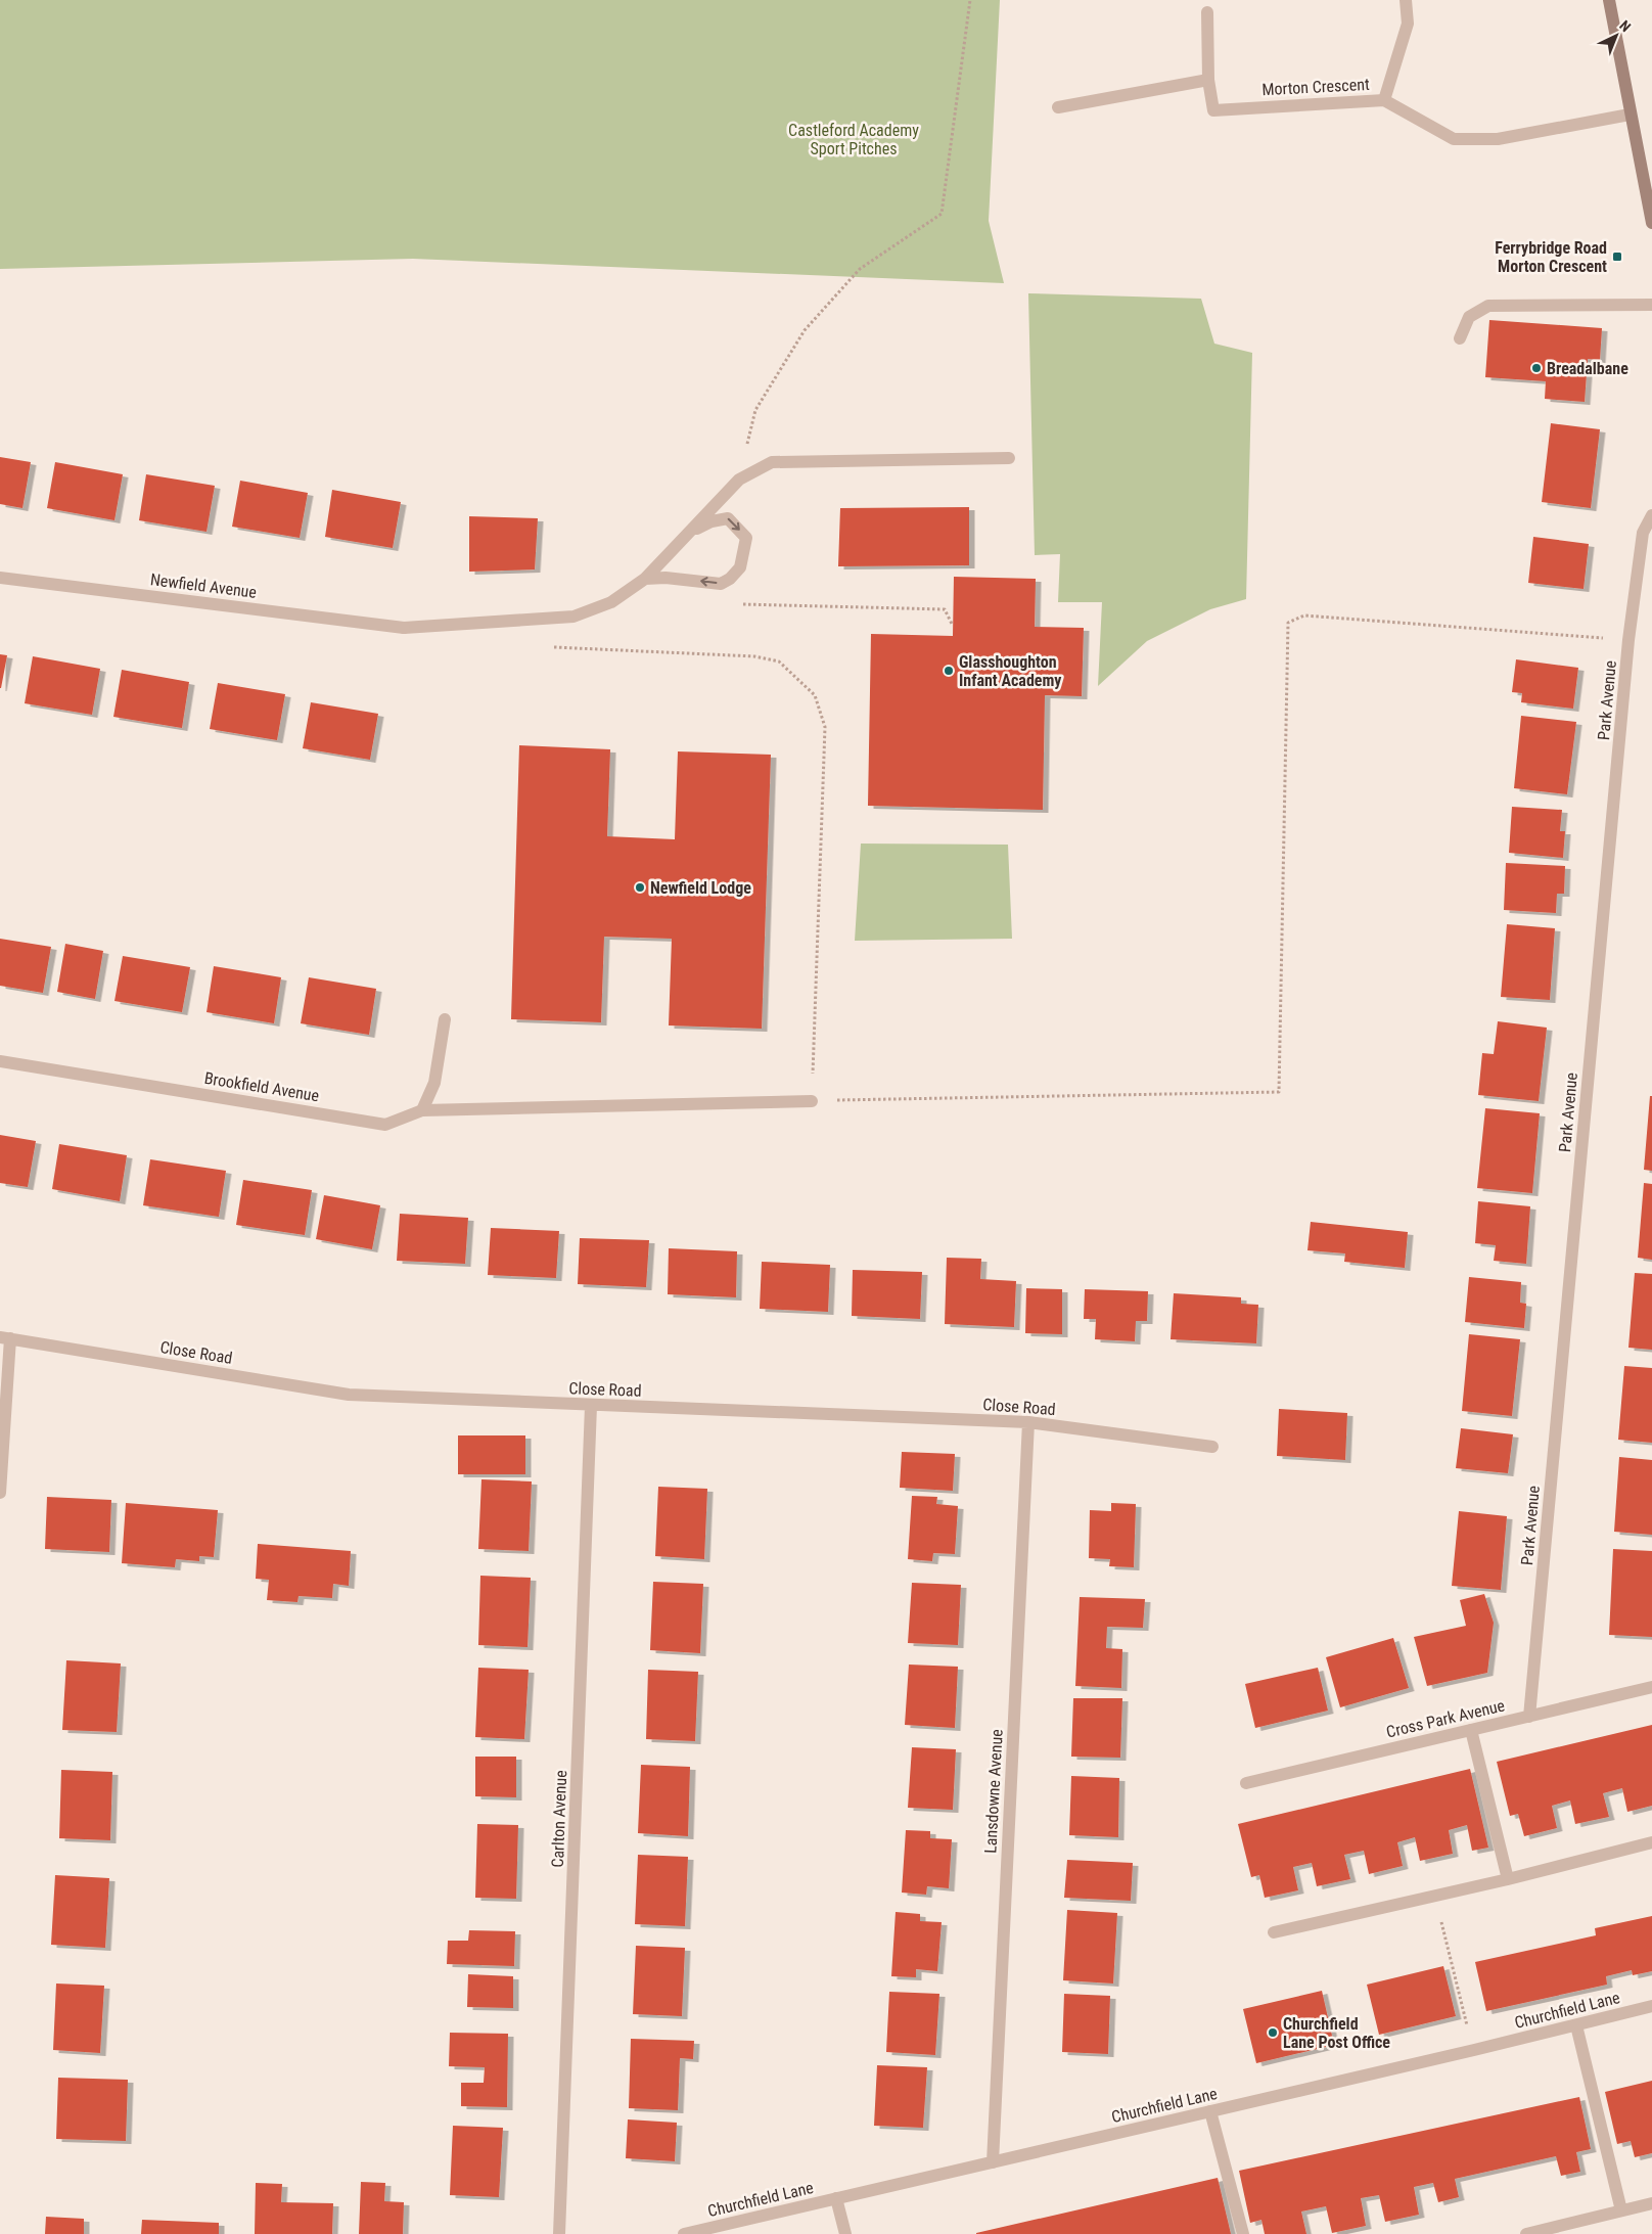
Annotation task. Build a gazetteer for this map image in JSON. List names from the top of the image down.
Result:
{
  "streets": {
    "street": [
      "Morton Crescent",
      "Newfield Avenue",
      "Park Avenue",
      "Brookfield Avenue",
      "Close Road",
      "Cross Park Avenue",
      "Lansdowne Avenue",
      "Carlton Avenue",
      "Churchfield Lane"
    ]
  },
  "crossings": [
    ["Park Avenue", "Cross Park Avenue"],
    ["Close Road", "Lansdowne Avenue"],
    ["Close Road", "Carlton Avenue"],
    ["Lansdowne Avenue", "Churchfield Lane"]
  ],
  "parks": ["Castleford Academy Sport Pitches"],
  "places": {
    "transit": ["Ferrybridge Road Morton Crescent"],
    "other": [
      "Breadalbane",
      "Glasshoughton Infant Academy",
      "Newfield Lodge",
      "Churchfield Lane Post Office"
    ]
  },
  "north": "top right"
}
